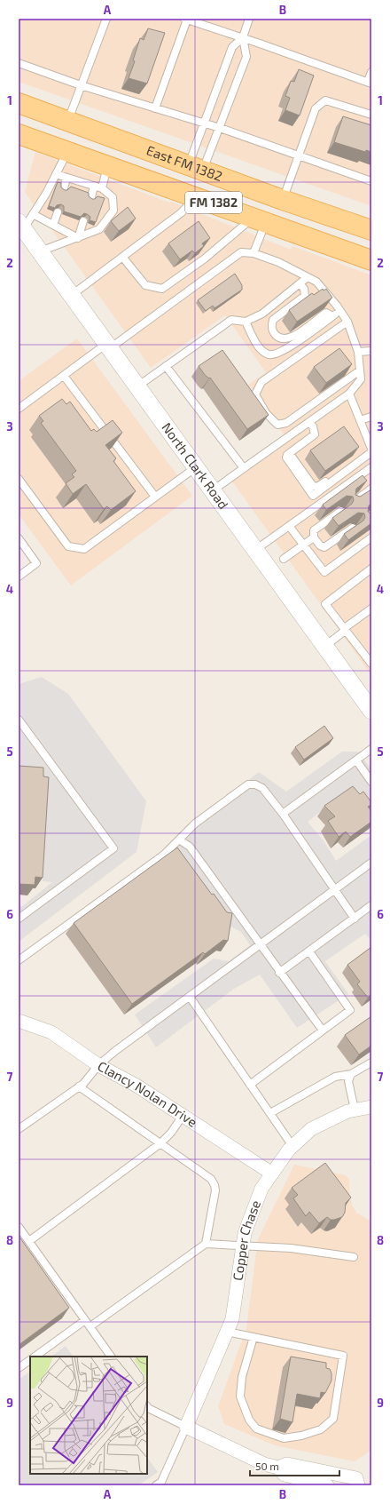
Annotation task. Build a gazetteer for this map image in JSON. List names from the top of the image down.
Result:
{
  "streets": {
    "main road": ["East FM 1382", "FM 1382"],
    "street": ["North Clark Road", "Clancy Nolan Drive", "Copper Chase"]
  },
  "crossings": [
    ["Clancy Nolan Drive", "Copper Chase"]
  ],
  "scale_bar": "50 m",
  "grid": {
    "columns": ["A", "B"],
    "rows": [
      "1",
      "2",
      "3",
      "4",
      "5",
      "6",
      "7",
      "8",
      "9"
    ]
  }
}
